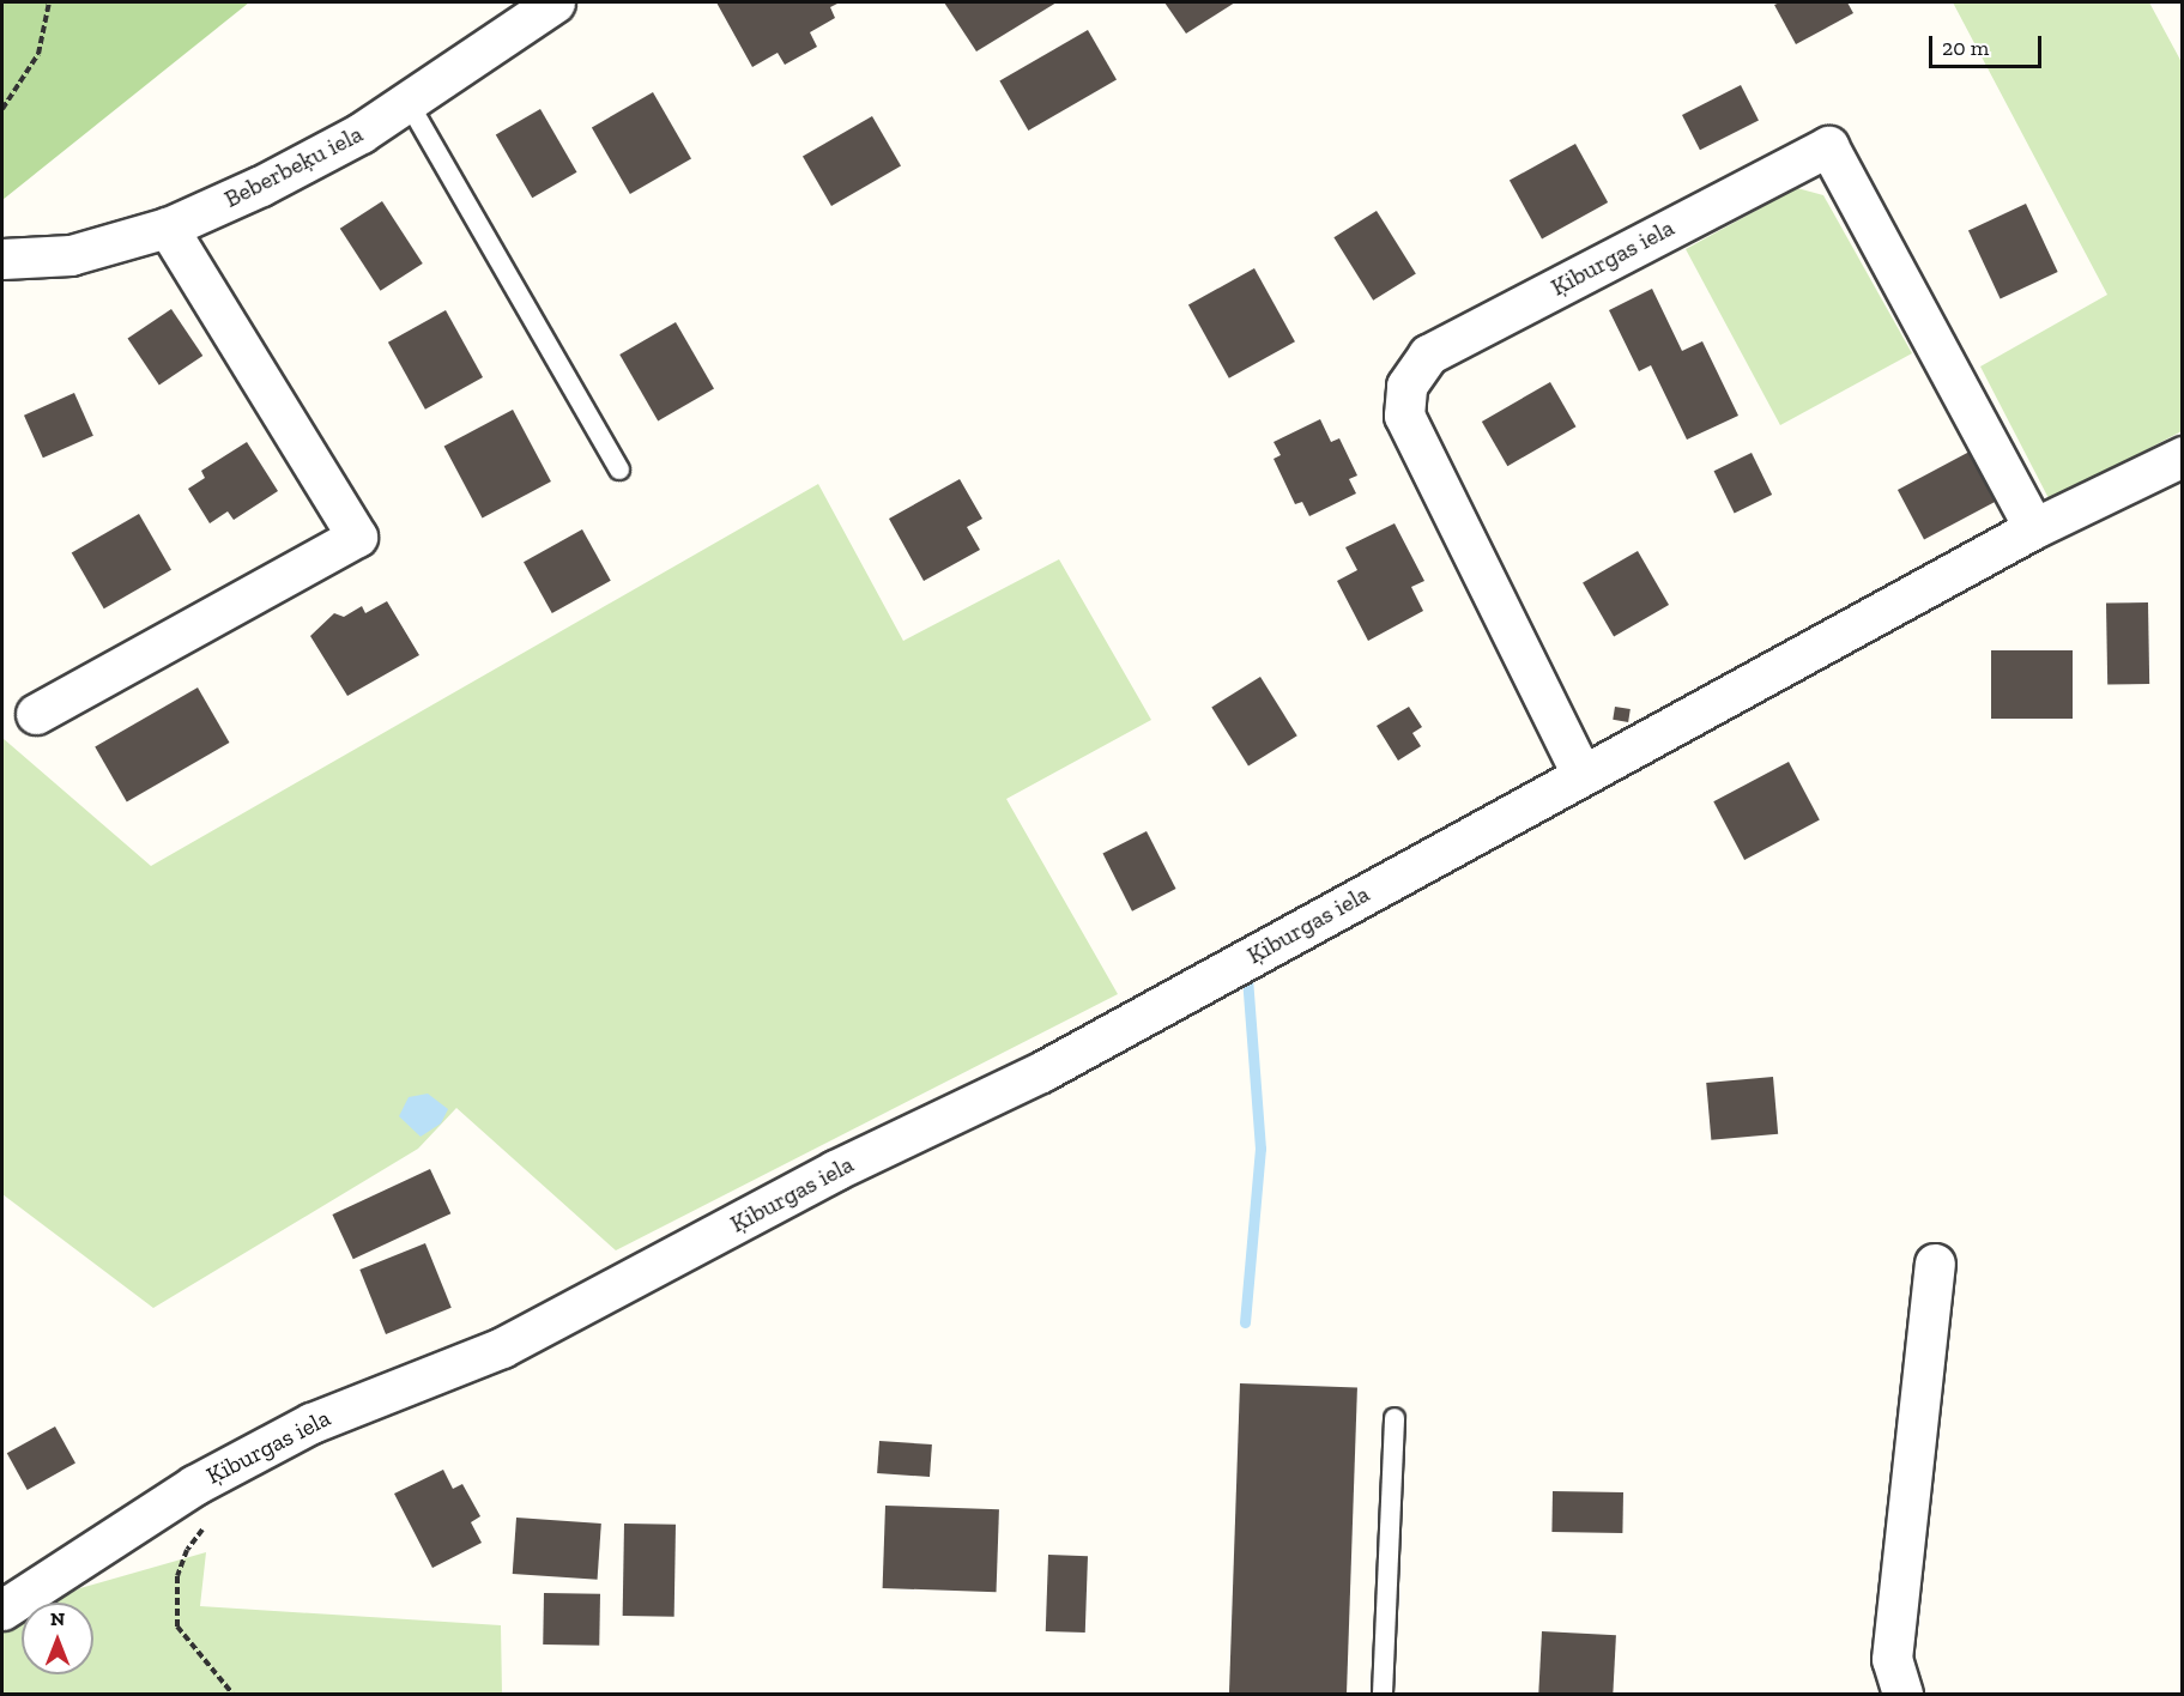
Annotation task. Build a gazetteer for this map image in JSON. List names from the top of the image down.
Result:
{
  "streets": {
    "street": ["Beberbeķu iela", "Ķiburgas iela"]
  },
  "scale_bar": "20 m",
  "north": "top"
}
